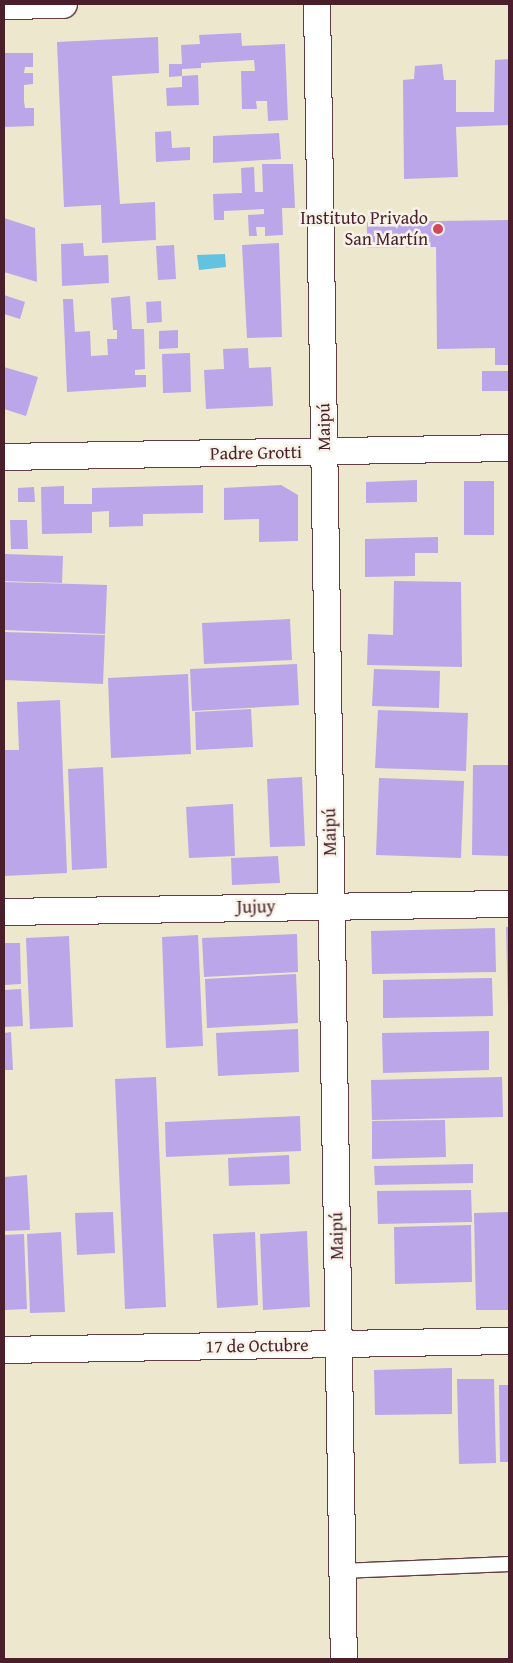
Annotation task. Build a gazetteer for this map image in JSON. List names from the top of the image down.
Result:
{
  "streets": {
    "street": [
      "Maipú",
      "Padre Grotti",
      "Jujuy",
      "17 de Octubre"
    ]
  },
  "crossings": [
    ["Maipú", "Padre Grotti"],
    ["Maipú", "Jujuy"],
    ["Maipú", "17 de Octubre"]
  ],
  "places": ["Instituto Privado San Martín"]
}
